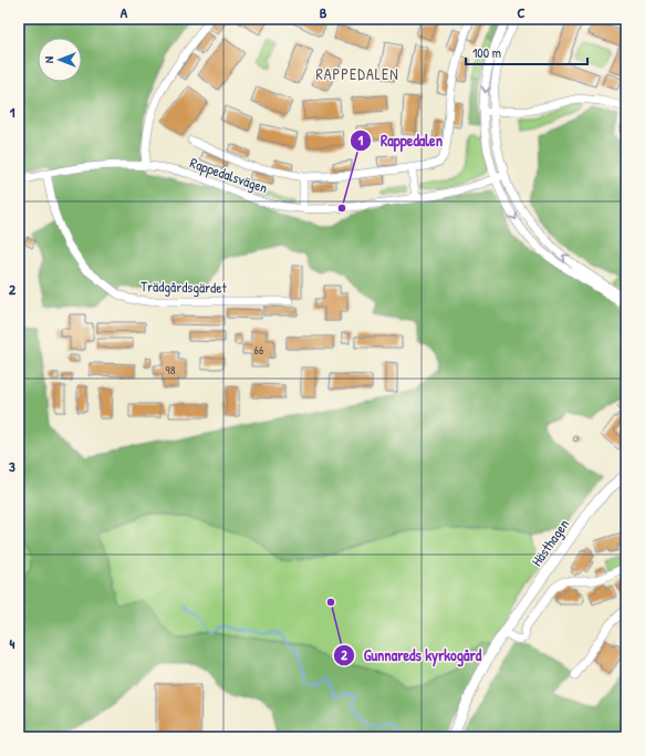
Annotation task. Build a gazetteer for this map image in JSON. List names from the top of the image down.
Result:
{
  "streets": {
    "street": ["Rappedalsvägen", "Trädgårdsgärdet", "Hästhagen"]
  },
  "crossings": [
    ["Rappedalsvägen", "Trädgårdsgärdet"]
  ],
  "districts": ["RAPPEDALEN"],
  "places": ["Rappedalen", "Gunnareds kyrkogård"],
  "house_numbers": ["66", "98"],
  "scale_bar": "100 m",
  "north": "left",
  "grid": {
    "columns": ["A", "B", "C"],
    "rows": [
      "1",
      "2",
      "3",
      "4"
    ]
  }
}
